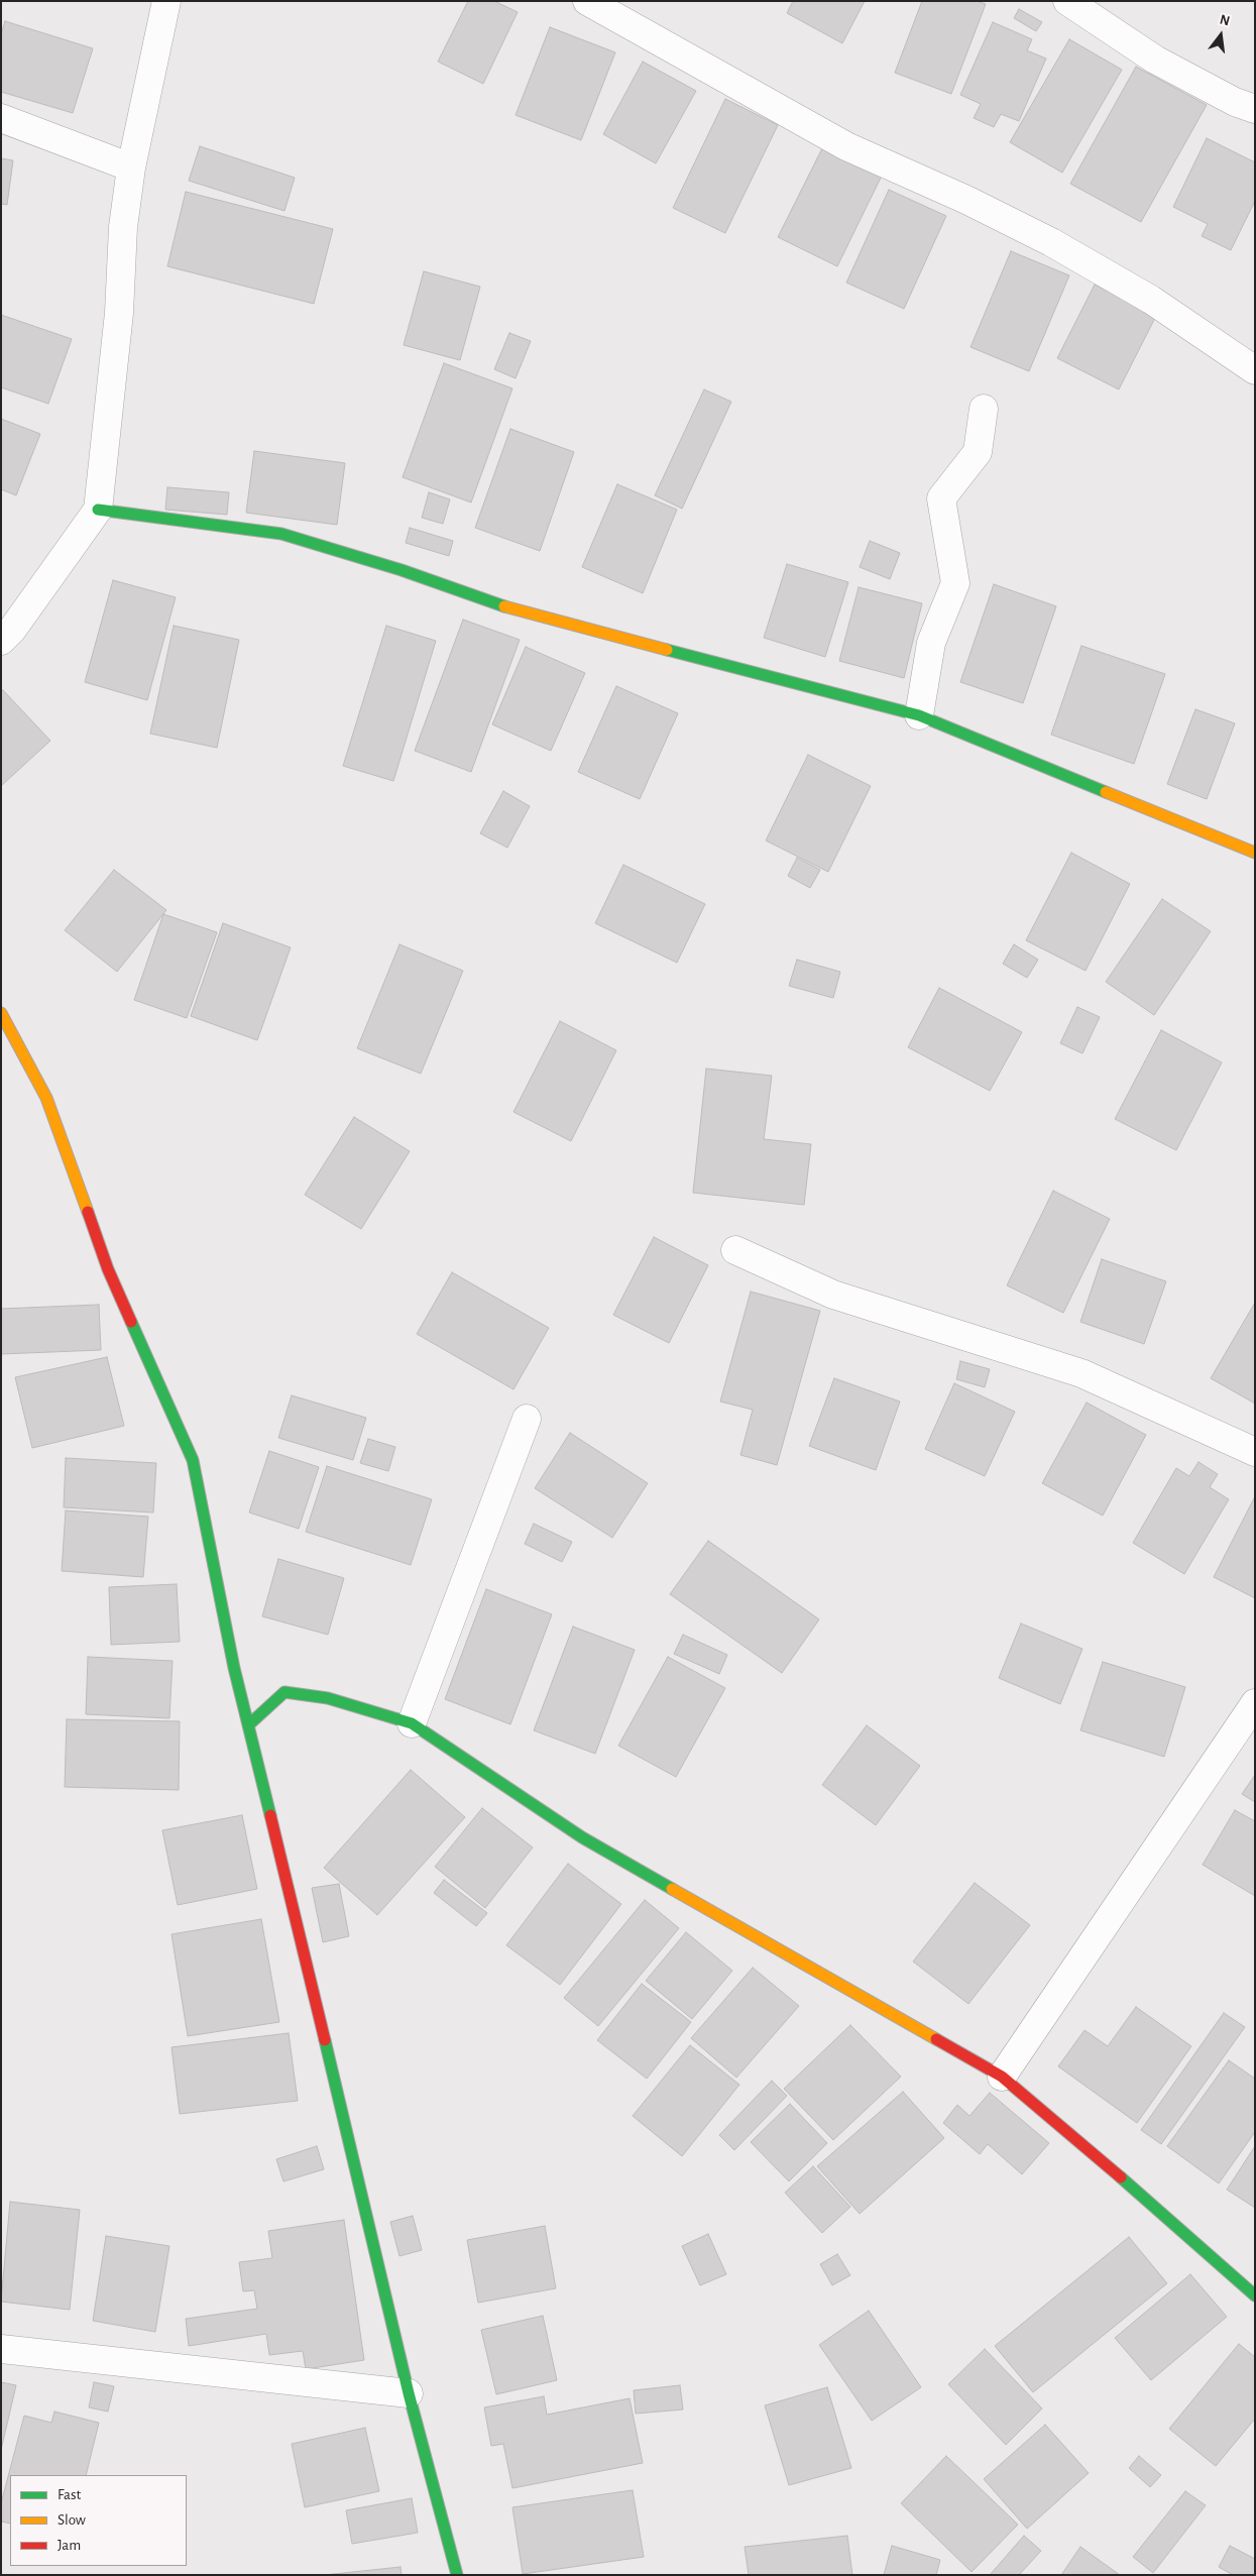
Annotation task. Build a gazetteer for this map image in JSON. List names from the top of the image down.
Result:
{
  "legend": ["Fast", "Slow", "Jam"],
  "north": "top"
}
